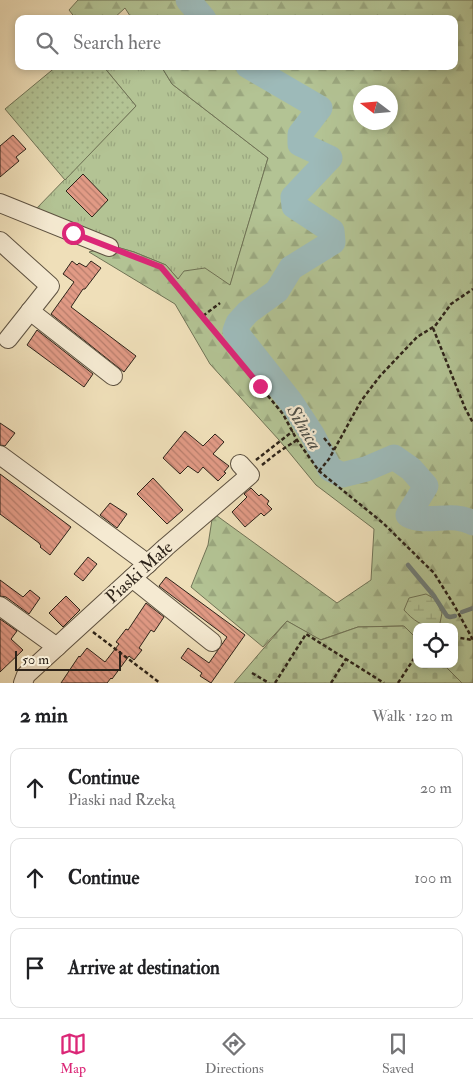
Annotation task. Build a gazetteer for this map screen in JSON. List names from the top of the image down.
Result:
{
  "streets": {
    "street": ["Piaski Małe"]
  },
  "water": ["Silnica"],
  "scale_bar": "50 m",
  "north": "left",
  "page": {
    "search": "Search here",
    "scale": "50 m",
    "heading": ["2 min", "Walk · 120 m"],
    "list": [
      ["Continue", "Piaski nad Rzeką", "20 m"],
      ["Continue", "100 m"],
      "Arrive at destination"
    ],
    "nav": ["Map", "Directions", "Saved"]
  }
}
